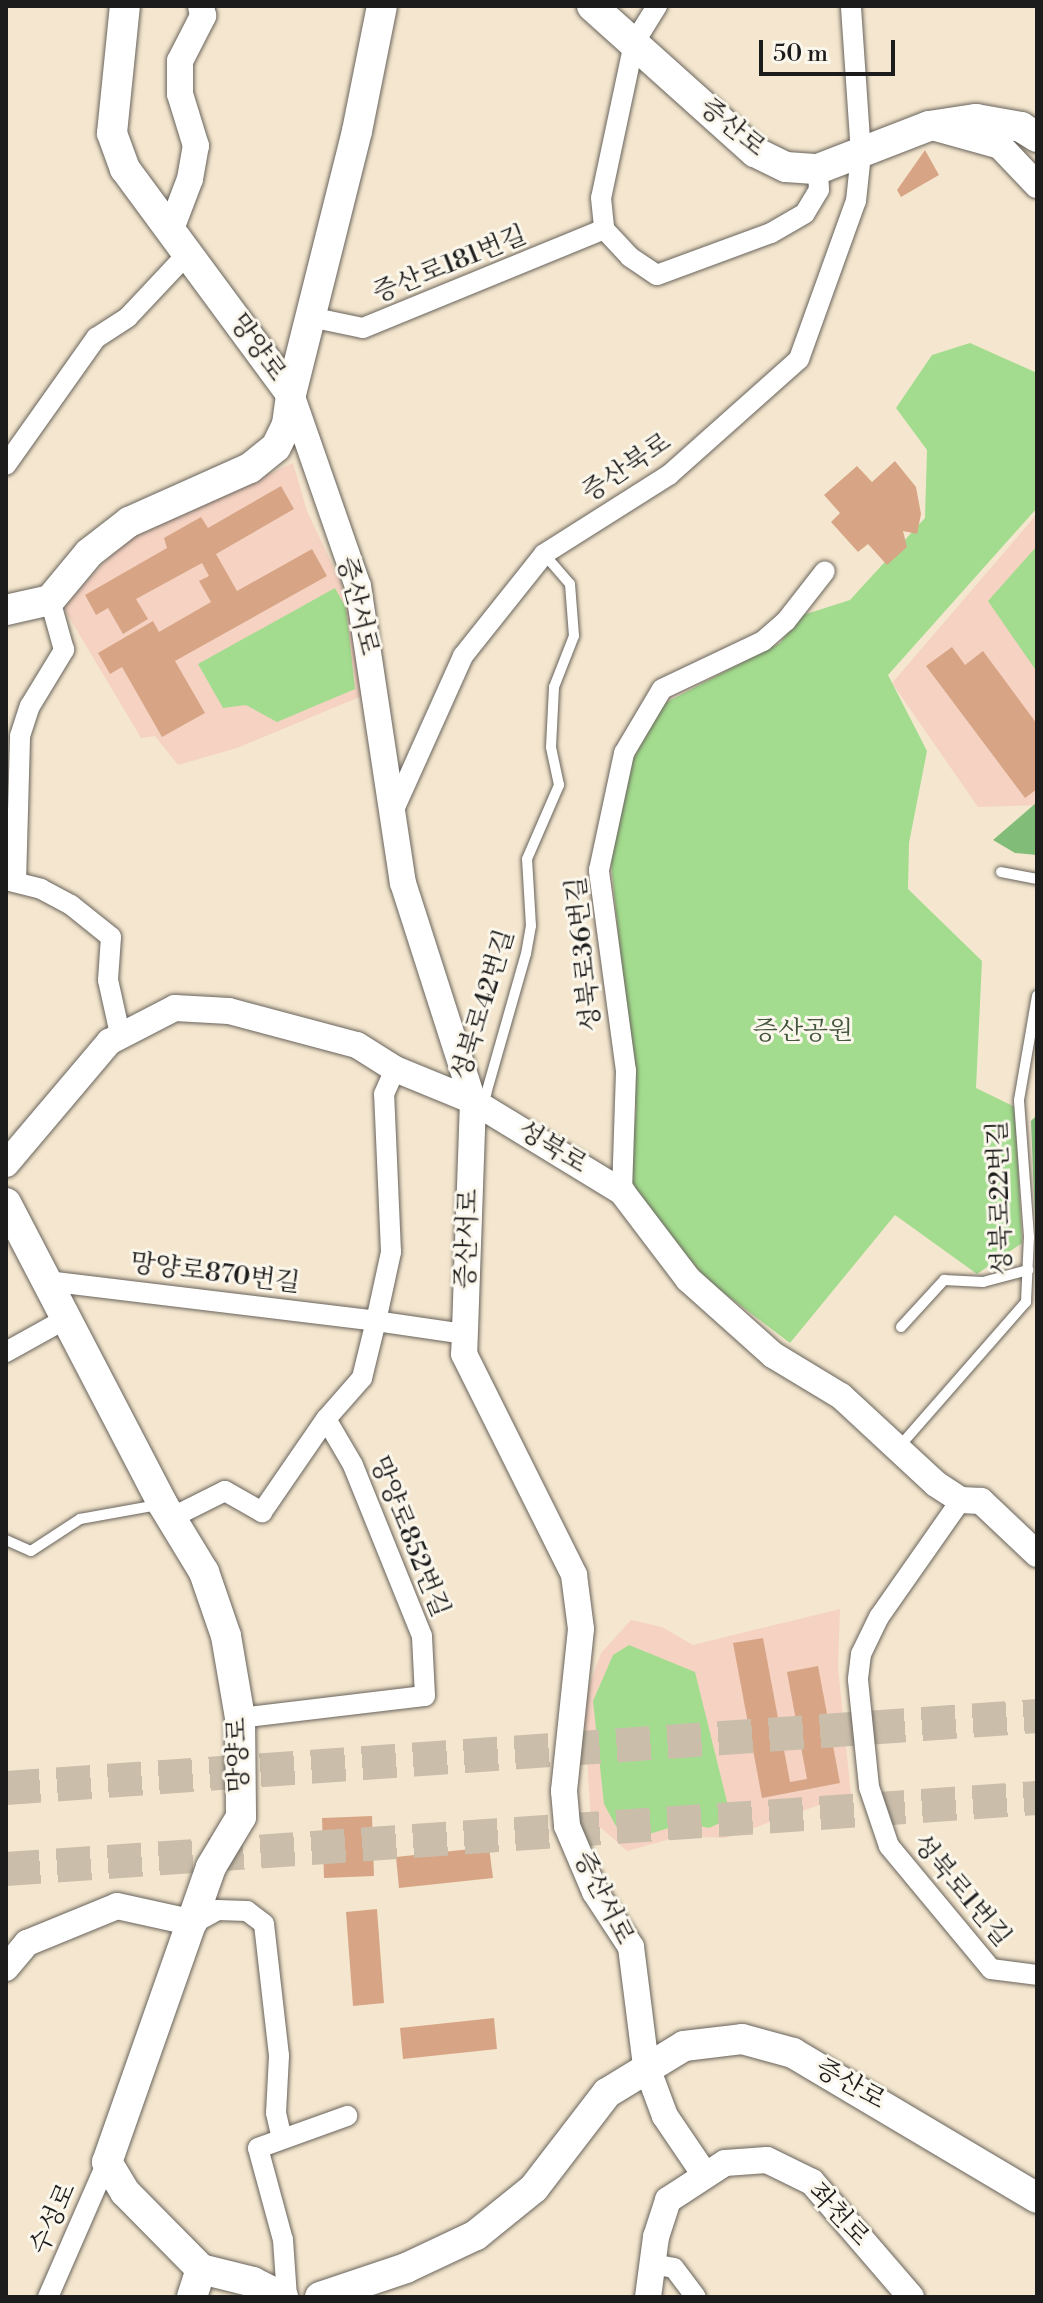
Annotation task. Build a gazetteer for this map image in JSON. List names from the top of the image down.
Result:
{
  "streets": {
    "main road": ["증산로", "망양로"],
    "street": [
      "증산로181번길",
      "증산북로",
      "증산서로",
      "성북로36번길",
      "성북로",
      "망양로870번길",
      "망양로852번길",
      "성북로1번길",
      "좌천로",
      "수성로"
    ],
    "lane": ["성북로42번길", "성북로22번길"]
  },
  "crossings": [
    ["증산로", "증산북로"],
    ["증산로", "증산서로"],
    ["망양로", "증산서로"],
    ["망양로", "망양로870번길"],
    ["망양로", "망양로852번길"],
    ["망양로", "수성로"],
    ["증산북로", "증산서로"],
    ["증산북로", "성북로42번길"],
    ["증산서로", "성북로42번길"],
    ["증산서로", "성북로"],
    ["성북로36번길", "성북로"],
    ["성북로42번길", "성북로"],
    ["성북로", "성북로22번길"],
    ["성북로", "성북로1번길"]
  ],
  "parks": ["증산공원"],
  "scale_bar": "50 m"
}
